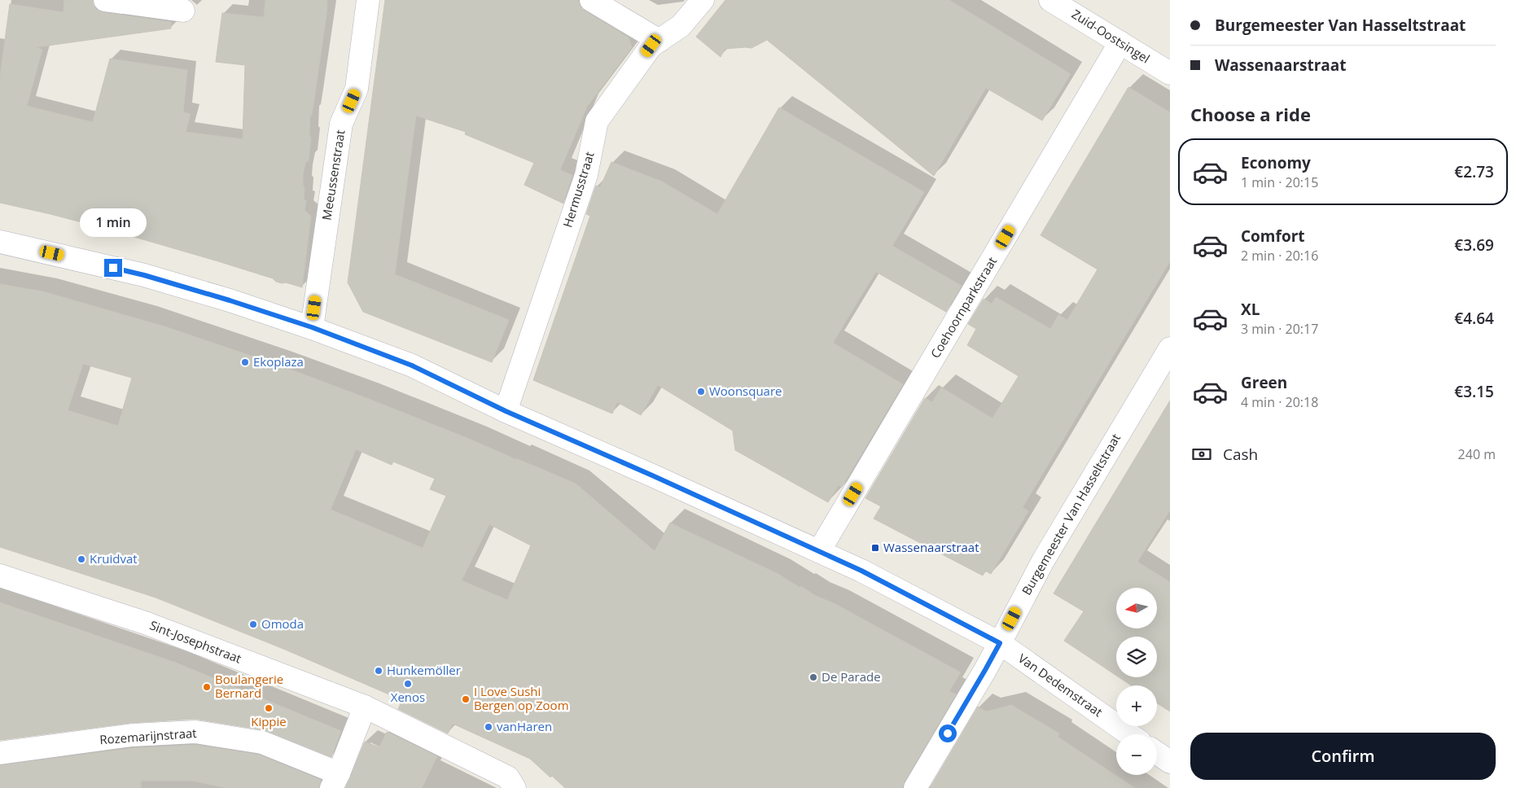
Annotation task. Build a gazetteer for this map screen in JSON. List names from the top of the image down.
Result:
{
  "streets": {
    "street": [
      "Zuid-Oostsingel",
      "Meeussenstraat",
      "Hermusstraat",
      "Coehoornparkstraat",
      "Burgemeester Van Hasseltstraat",
      "Sint-Josephstraat",
      "Van Dedemstraat",
      "Rozemarijnstraat"
    ]
  },
  "crossings": [
    ["Zuid-Oostsingel", "Coehoornparkstraat"],
    ["Burgemeester Van Hasseltstraat", "Van Dedemstraat"]
  ],
  "places": {
    "other": [
      "Ekoplaza",
      "Woonsquare",
      "Kruidvat",
      "Omoda",
      "Hunkemöller",
      "De Parade",
      "Xenos",
      "Boulangerie Bernard",
      "I Love Sushi Bergen op Zoom",
      "Kippie",
      "vanHaren"
    ],
    "transit": ["Wassenaarstraat"]
  },
  "north": "left",
  "page": {
    "banner": ["Burgemeester Van Hasseltstraat", "Wassenaarstraat"],
    "heading": "Choose a ride",
    "list": [
      {
        "name": "Economy",
        "note": "1 min · 20:15",
        "value": "€2.73"
      },
      {
        "name": "Comfort",
        "note": "2 min · 20:16",
        "value": "€3.69"
      },
      {
        "name": "XL",
        "note": "3 min · 20:17",
        "value": "€4.64"
      },
      {
        "name": "Green",
        "note": "4 min · 20:18",
        "value": "€3.15"
      }
    ],
    "bubble": "1 min",
    "pay": ["Cash", "240 m"],
    "map_buttons": ["+", "−"],
    "buttons": "Confirm"
  }
}
